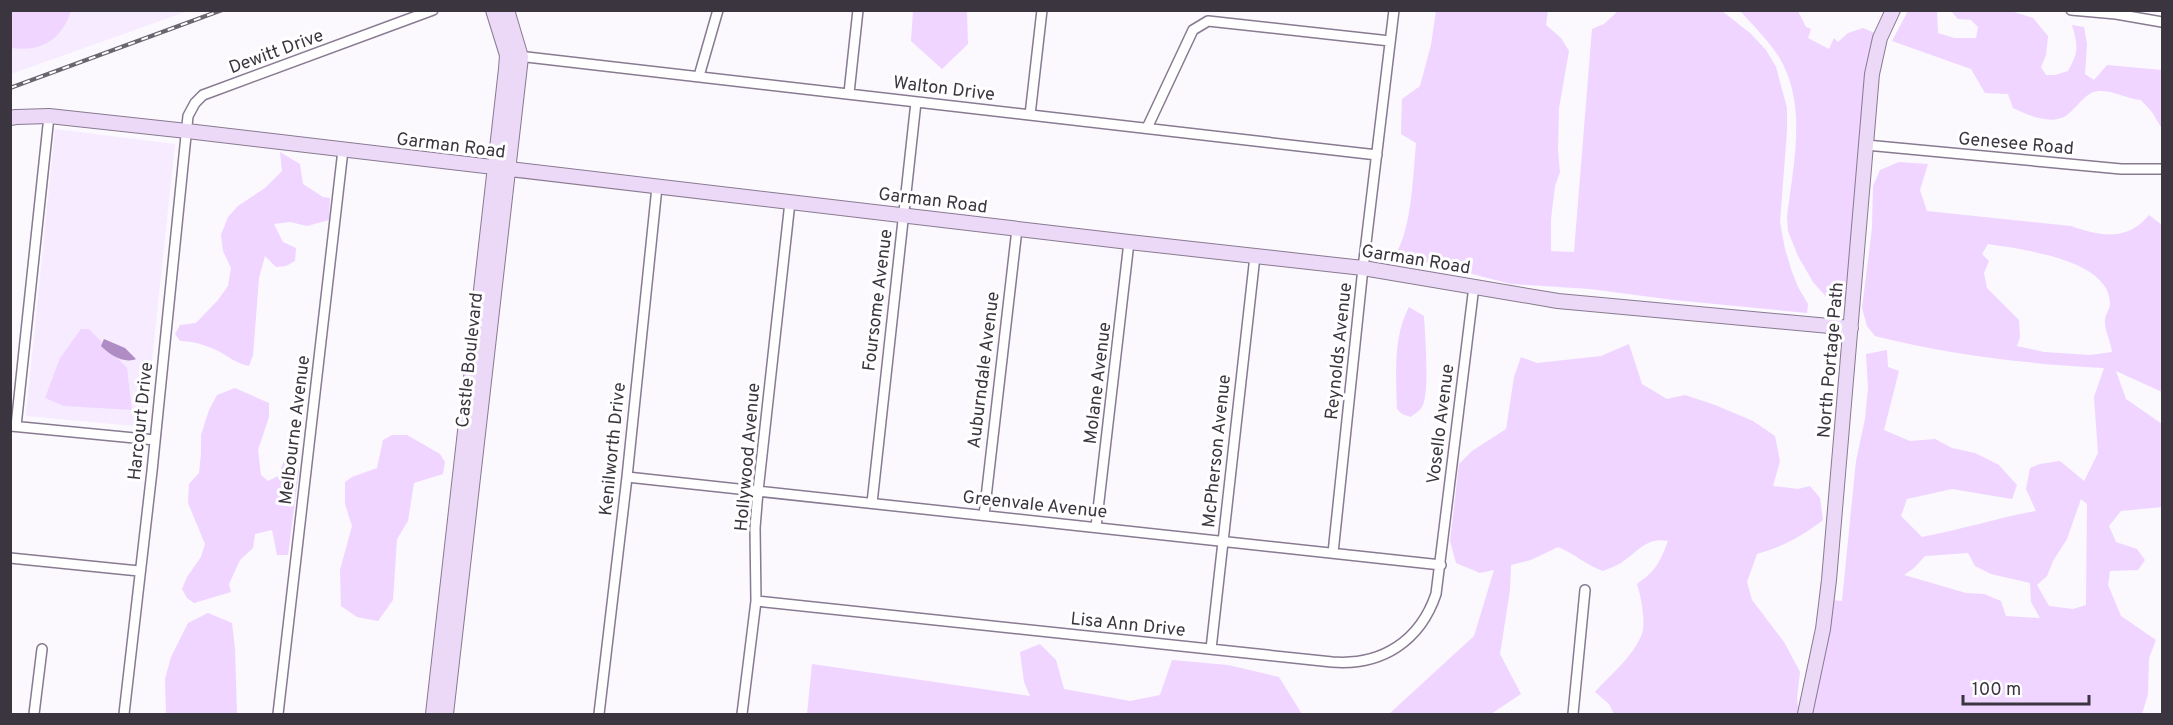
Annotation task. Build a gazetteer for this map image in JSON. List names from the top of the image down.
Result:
{
  "streets": {
    "street": [
      "Dewitt Drive",
      "Walton Drive",
      "Genesee Road",
      "Garman Road",
      "Foursome Avenue",
      "Reynolds Avenue",
      "Castle Boulevard",
      "North Portage Path",
      "Auburndale Avenue",
      "Molane Avenue",
      "Harcourt Drive",
      "Vosello Avenue",
      "Melbourne Avenue",
      "Kenilworth Drive",
      "McPherson Avenue",
      "Hollywood Avenue",
      "Greenvale Avenue",
      "Lisa Ann Drive"
    ]
  },
  "crossings": [
    ["Dewitt Drive", "Garman Road"],
    ["Dewitt Drive", "Harcourt Drive"],
    ["Walton Drive", "Foursome Avenue"],
    ["Walton Drive", "Reynolds Avenue"],
    ["Walton Drive", "Castle Boulevard"],
    ["Genesee Road", "North Portage Path"],
    ["Garman Road", "Foursome Avenue"],
    ["Garman Road", "Reynolds Avenue"],
    ["Garman Road", "Castle Boulevard"],
    ["Garman Road", "North Portage Path"],
    ["Garman Road", "Auburndale Avenue"],
    ["Garman Road", "Molane Avenue"],
    ["Garman Road", "Harcourt Drive"],
    ["Garman Road", "Vosello Avenue"],
    ["Garman Road", "Melbourne Avenue"],
    ["Garman Road", "Kenilworth Drive"],
    ["Garman Road", "McPherson Avenue"],
    ["Garman Road", "Hollywood Avenue"],
    ["Foursome Avenue", "Greenvale Avenue"],
    ["Reynolds Avenue", "Greenvale Avenue"],
    ["Auburndale Avenue", "Greenvale Avenue"],
    ["Molane Avenue", "Greenvale Avenue"],
    ["Vosello Avenue", "Greenvale Avenue"],
    ["Vosello Avenue", "Lisa Ann Drive"],
    ["Kenilworth Drive", "Greenvale Avenue"],
    ["McPherson Avenue", "Greenvale Avenue"],
    ["McPherson Avenue", "Lisa Ann Drive"],
    ["Hollywood Avenue", "Greenvale Avenue"],
    ["Hollywood Avenue", "Lisa Ann Drive"],
    ["Greenvale Avenue", "Lisa Ann Drive"]
  ],
  "scale_bar": "100 m"
}
